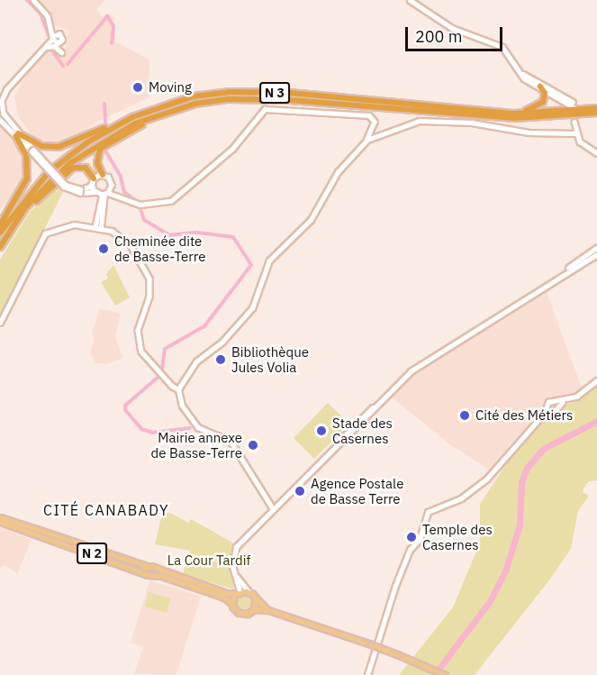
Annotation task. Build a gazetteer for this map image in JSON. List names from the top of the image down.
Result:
{
  "streets": {
    "highway": ["N 3"],
    "main road": ["N 2"]
  },
  "districts": ["CITÉ CANABADY"],
  "parks": ["La Cour Tardif"],
  "places": [
    "Moving",
    "Cheminée dite de Basse-Terre",
    "Bibliothèque Jules Volia",
    "Cité des Métiers",
    "Stade des Casernes",
    "Mairie annexe de Basse-Terre",
    "Agence Postale de Basse Terre",
    "Temple des Casernes"
  ],
  "scale_bar": "200 m"
}
